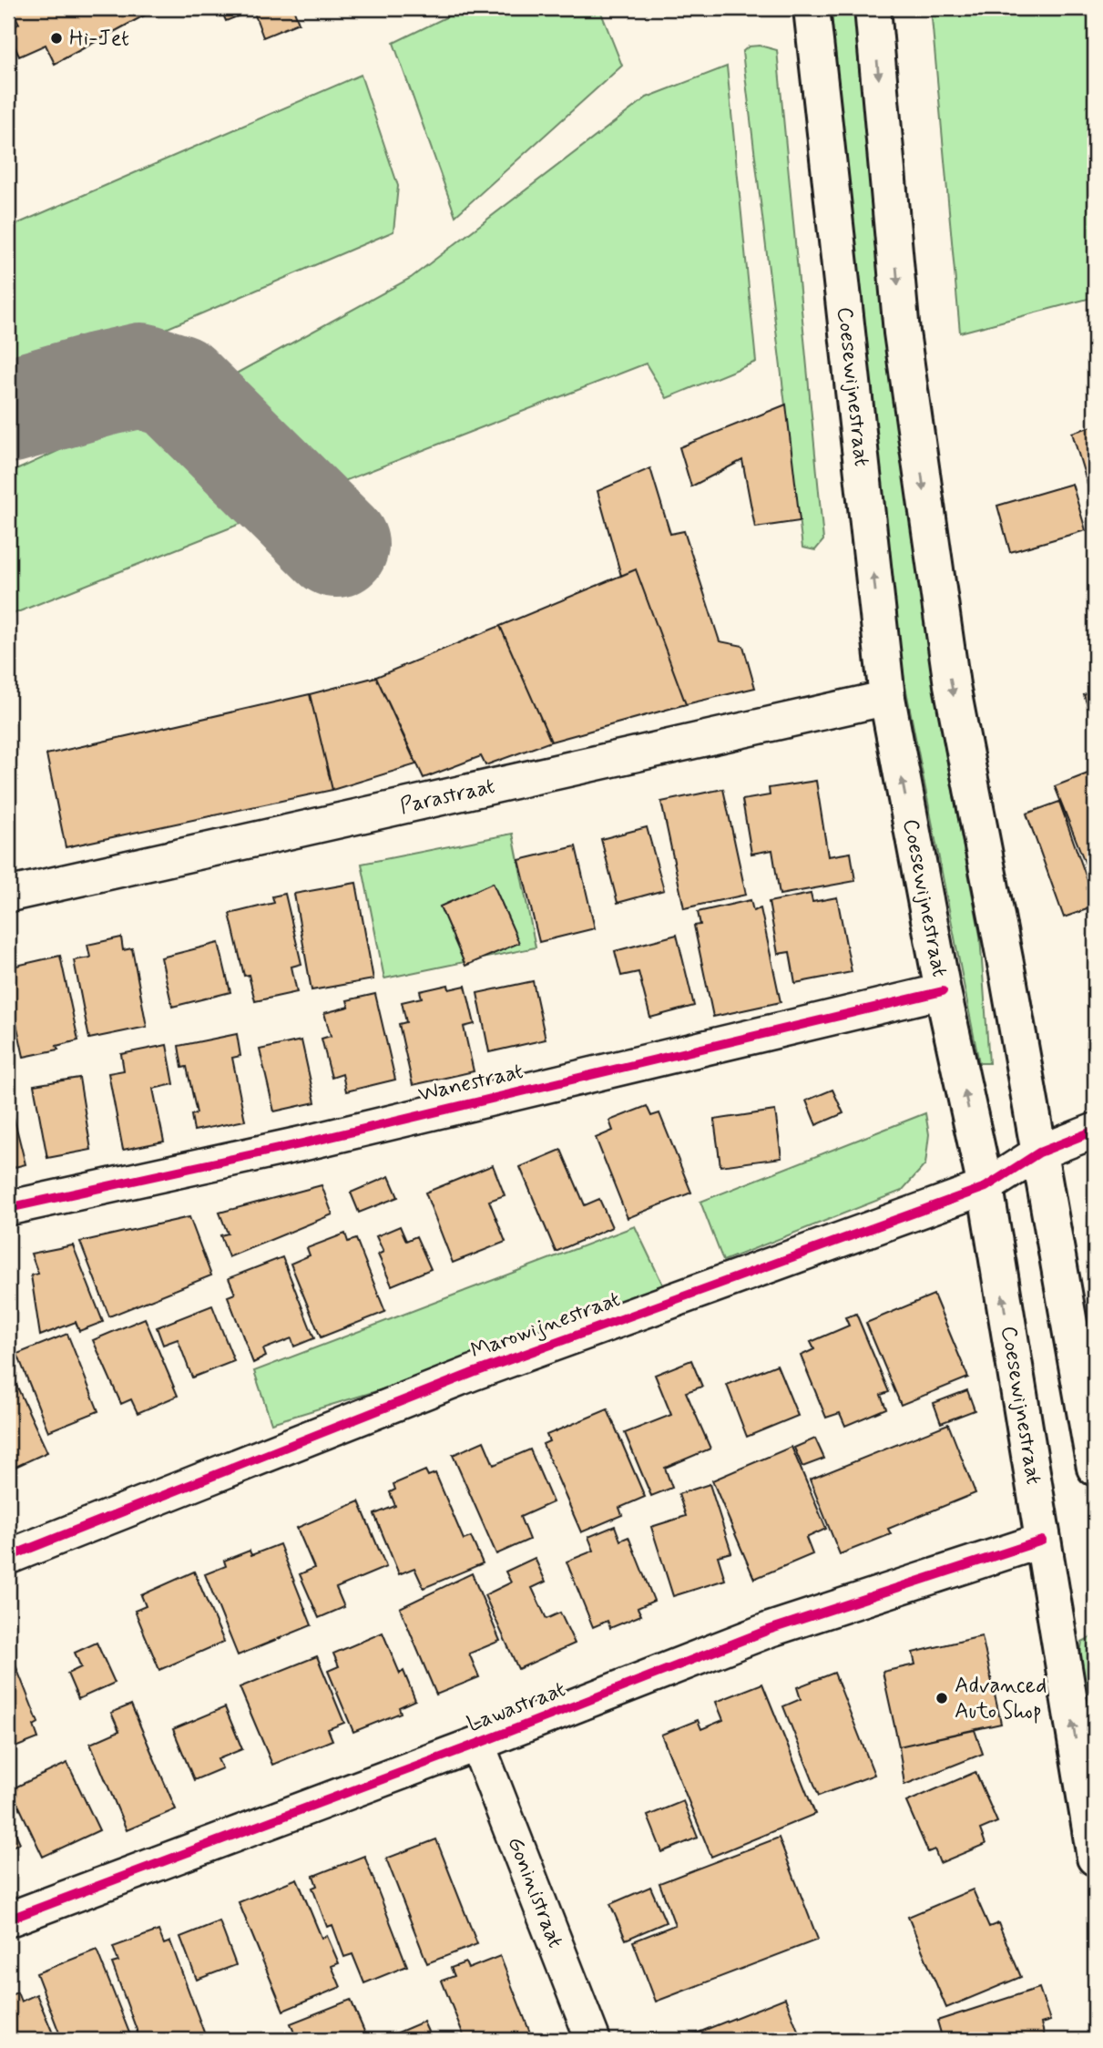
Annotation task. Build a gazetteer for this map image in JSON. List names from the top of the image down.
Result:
{
  "streets": {
    "main road": ["Coesewijnestraat"],
    "street": [
      "Parastraat",
      "Wanestraat",
      "Marowijnestraat",
      "Lawastraat",
      "Goninistraat"
    ]
  },
  "crossings": [
    ["Coesewijnestraat", "Parastraat"],
    ["Coesewijnestraat", "Wanestraat"],
    ["Coesewijnestraat", "Marowijnestraat"],
    ["Coesewijnestraat", "Lawastraat"],
    ["Lawastraat", "Goninistraat"]
  ],
  "places": ["Hi-Jet", "Advanced Auto Shop"]
}
